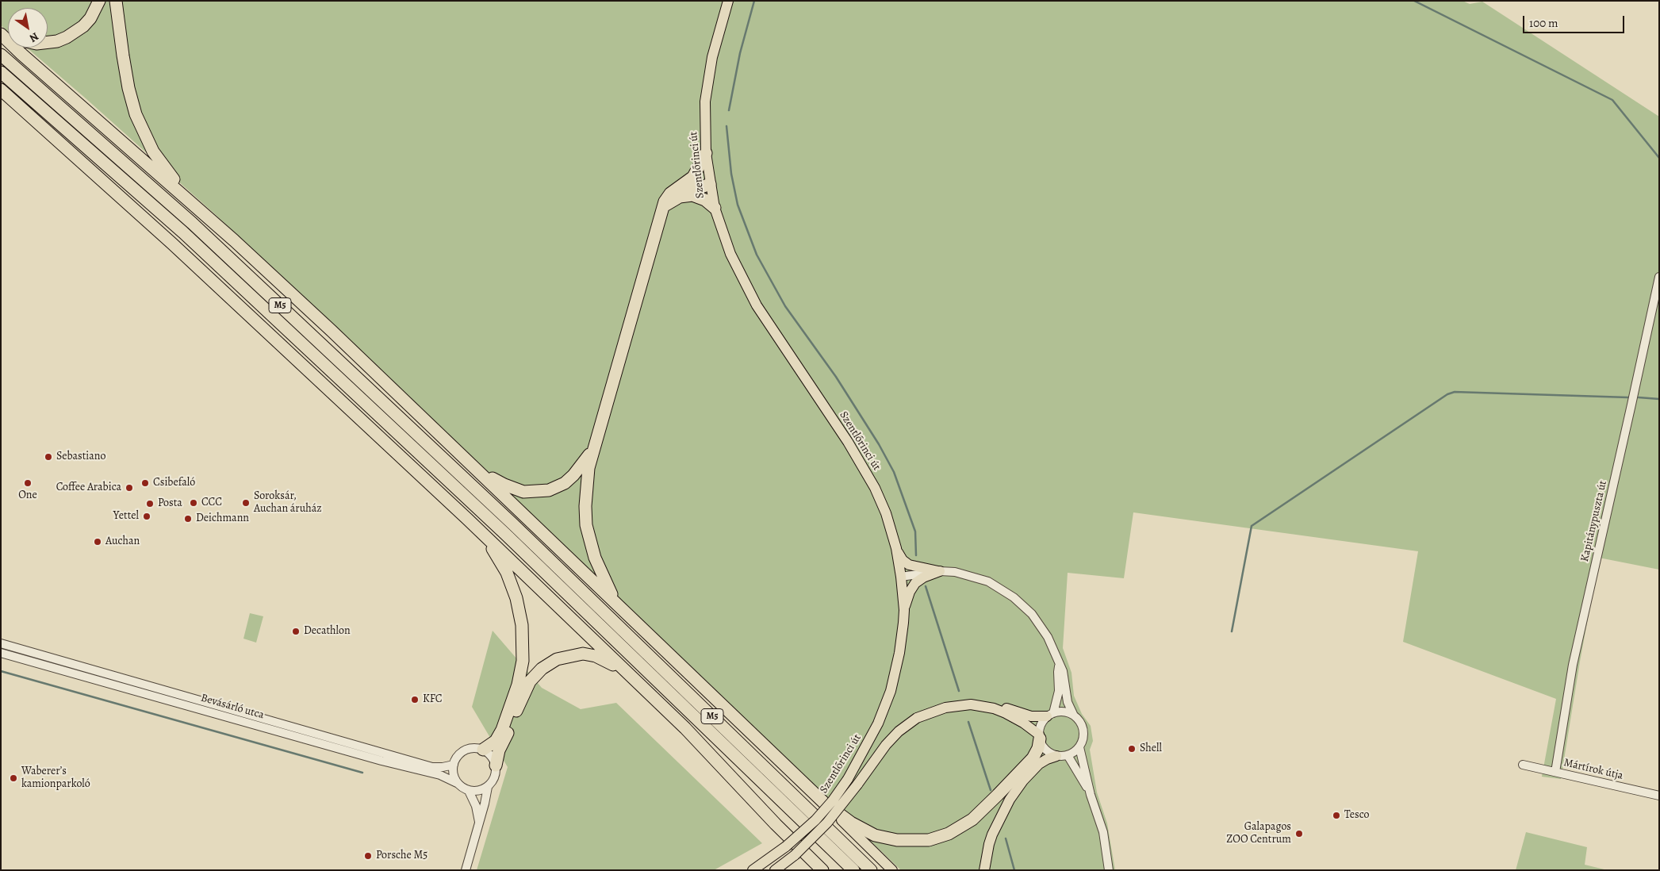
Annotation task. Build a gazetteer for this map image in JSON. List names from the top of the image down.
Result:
{
  "streets": {
    "highway": ["M5"],
    "main road": ["Szentlőrinci út"],
    "street": ["Kapitánypuszta út", "Bevásárló utca", "Mártírok útja"]
  },
  "crossings": [
    ["Kapitánypuszta út", "Mártírok útja"]
  ],
  "places": [
    "Sebastiano",
    "One",
    "Csibefaló",
    "Coffee Arabica",
    "CCC",
    "Soroksár, Auchan áruház",
    "Posta",
    "Yettel",
    "Deichmann",
    "Auchan",
    "Decathlon",
    "KFC",
    "Shell",
    "Waberer’s kamionparkoló",
    "Tesco",
    "Galapagos ZOO Centrum",
    "Porsche M5"
  ],
  "scale_bar": "100 m",
  "north": "bottom right"
}
